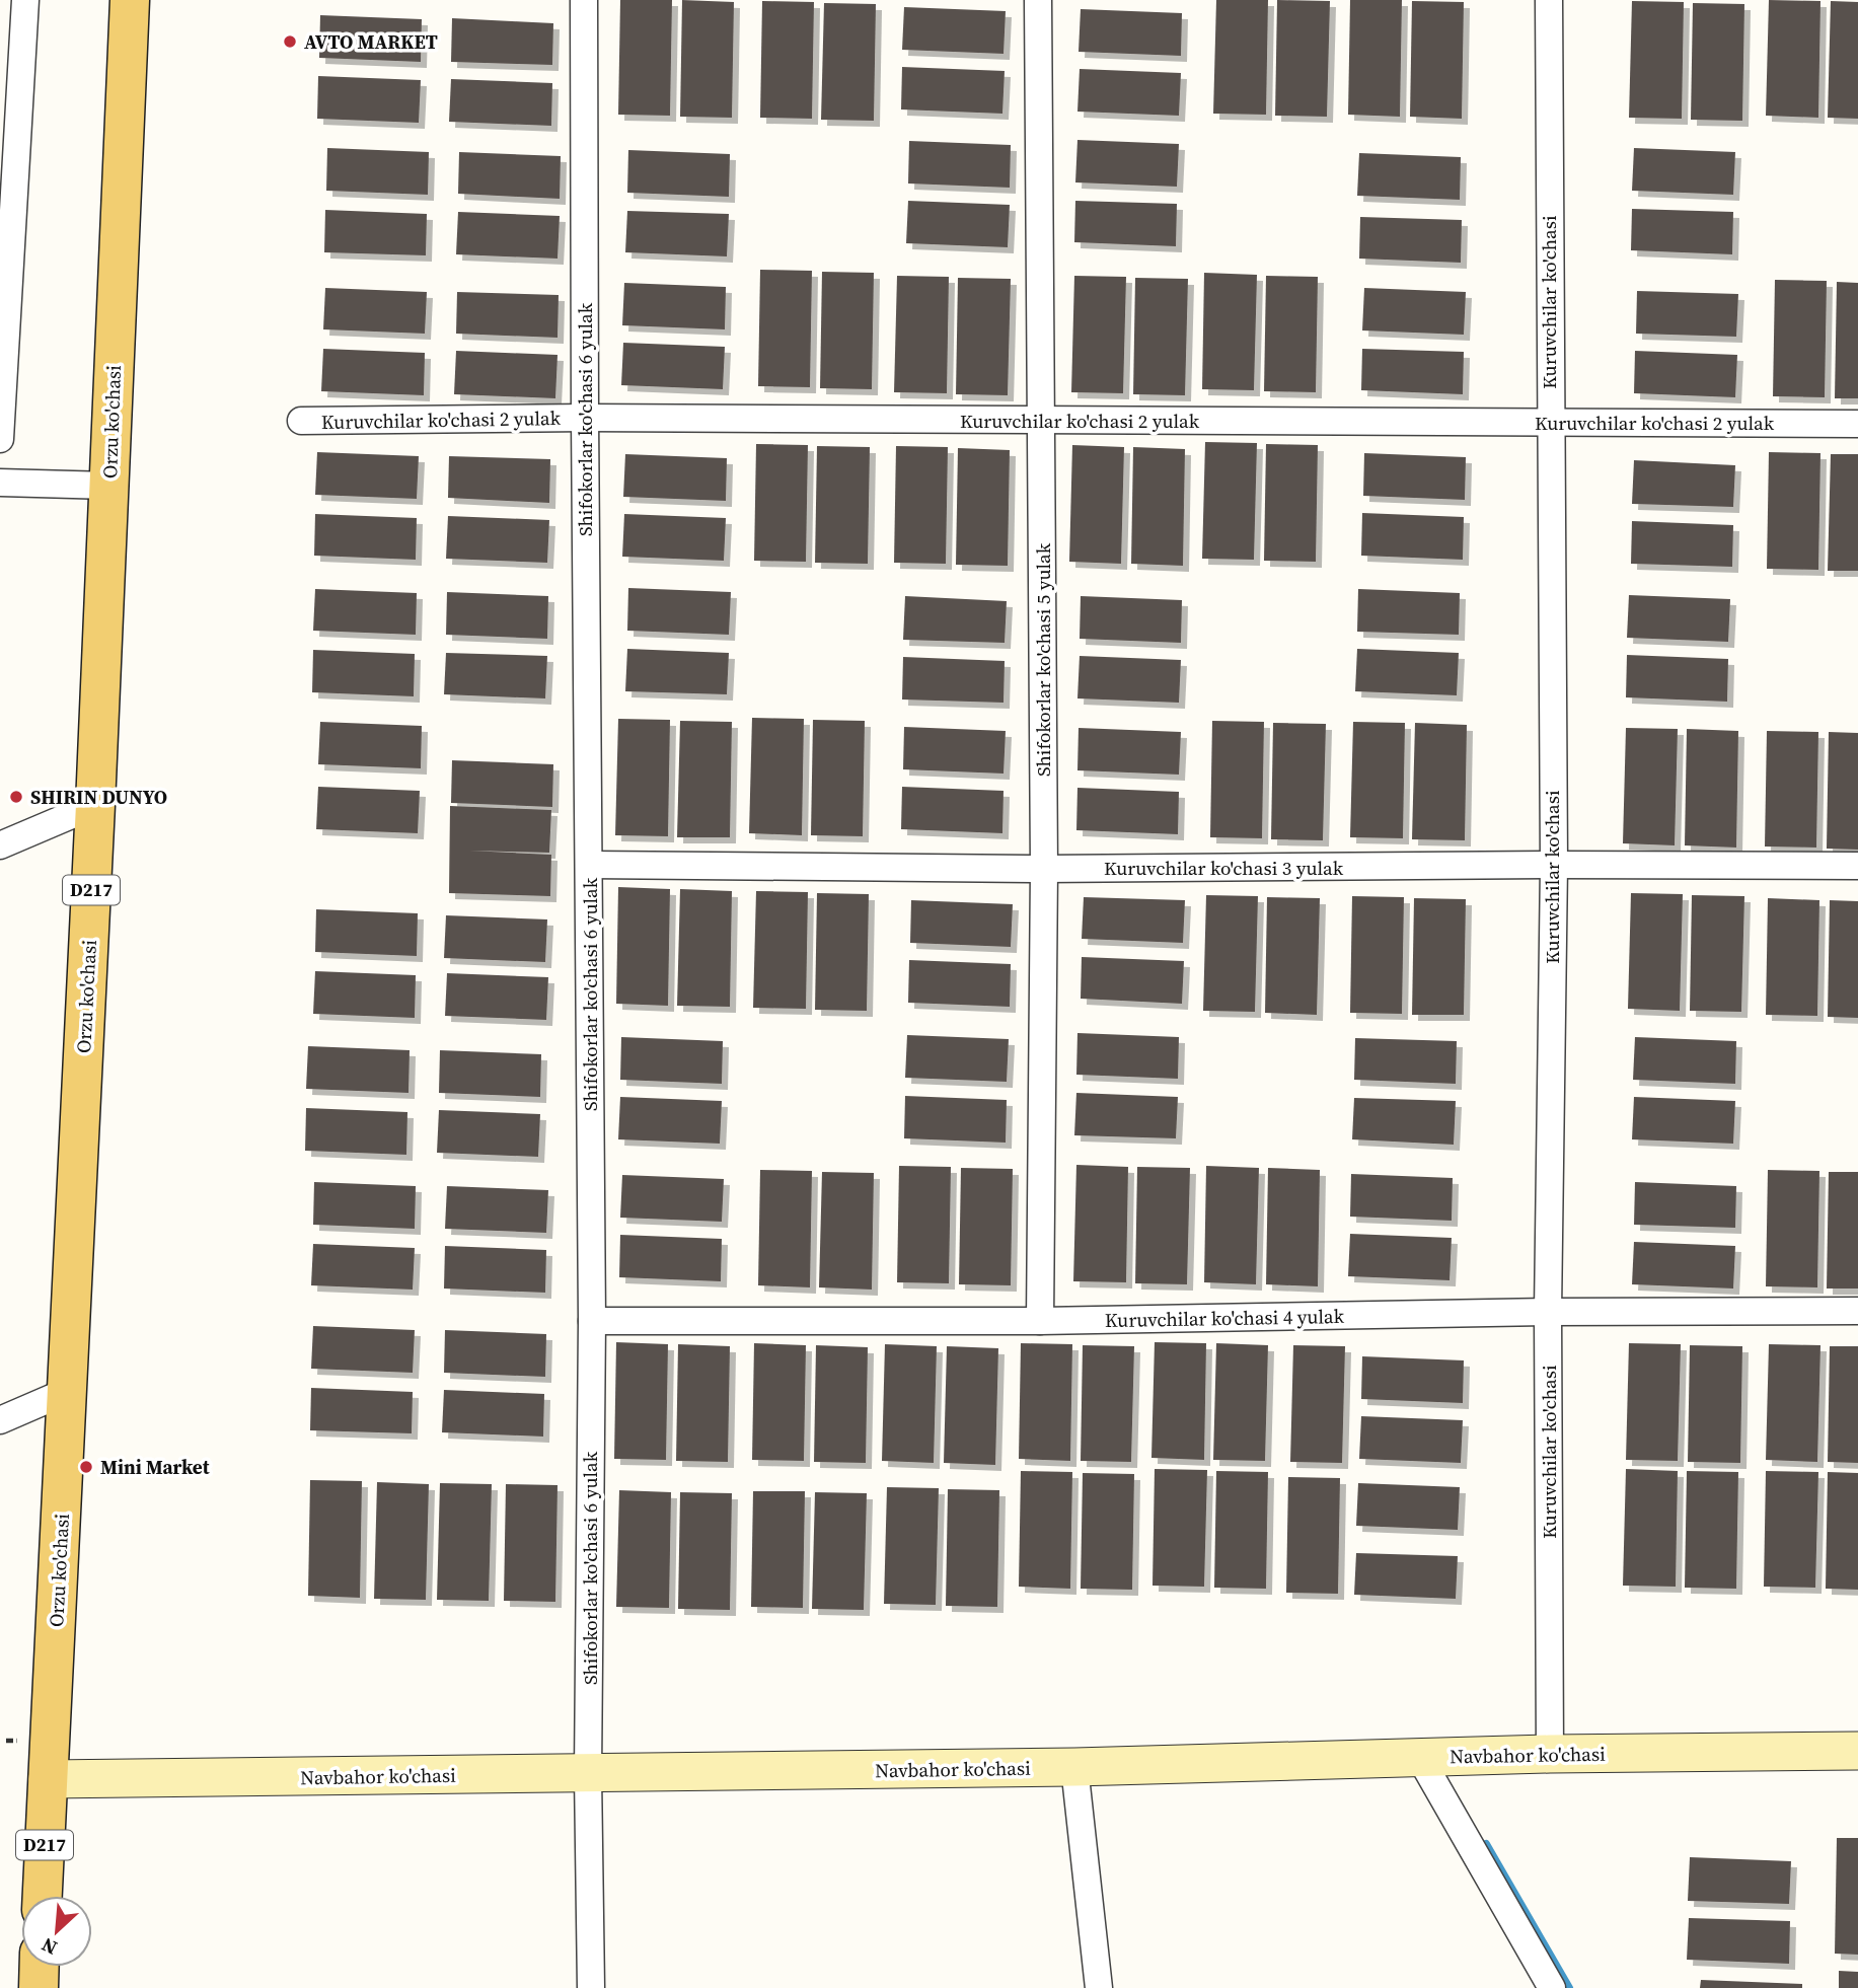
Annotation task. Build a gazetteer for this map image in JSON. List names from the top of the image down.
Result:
{
  "streets": {
    "main road": ["Orzu ko'chasi", "D217", "Navbahor ko'chasi"],
    "street": [
      "Kuruvchilar ko'chasi",
      "Kuruvchilar ko'chasi 2 yulak",
      "Shifokorlar ko'chasi 6 yulak",
      "Shifokorlar ko'chasi 5 yulak",
      "Kuruvchilar ko'chasi 3 yulak",
      "Kuruvchilar ko'chasi 4 yulak"
    ]
  },
  "crossings": [
    ["Kuruvchilar ko'chasi", "Kuruvchilar ko'chasi 2 yulak"],
    ["Kuruvchilar ko'chasi", "Kuruvchilar ko'chasi 3 yulak"],
    ["Kuruvchilar ko'chasi", "Kuruvchilar ko'chasi 4 yulak"],
    ["Kuruvchilar ko'chasi", "Navbahor ko'chasi"],
    ["Kuruvchilar ko'chasi 2 yulak", "Shifokorlar ko'chasi 6 yulak"],
    ["Kuruvchilar ko'chasi 2 yulak", "Shifokorlar ko'chasi 5 yulak"],
    ["Shifokorlar ko'chasi 6 yulak", "Kuruvchilar ko'chasi 3 yulak"],
    ["Shifokorlar ko'chasi 6 yulak", "Kuruvchilar ko'chasi 4 yulak"],
    ["Shifokorlar ko'chasi 6 yulak", "Navbahor ko'chasi"],
    ["Orzu ko'chasi", "D217"],
    ["Orzu ko'chasi", "Navbahor ko'chasi"],
    ["Shifokorlar ko'chasi 5 yulak", "Kuruvchilar ko'chasi 3 yulak"],
    ["Shifokorlar ko'chasi 5 yulak", "Kuruvchilar ko'chasi 4 yulak"],
    ["D217", "Navbahor ko'chasi"]
  ],
  "places": ["AVTO MARKET", "SHIRIN DUNYO", "Mini Market"],
  "north": "bottom left"
}
